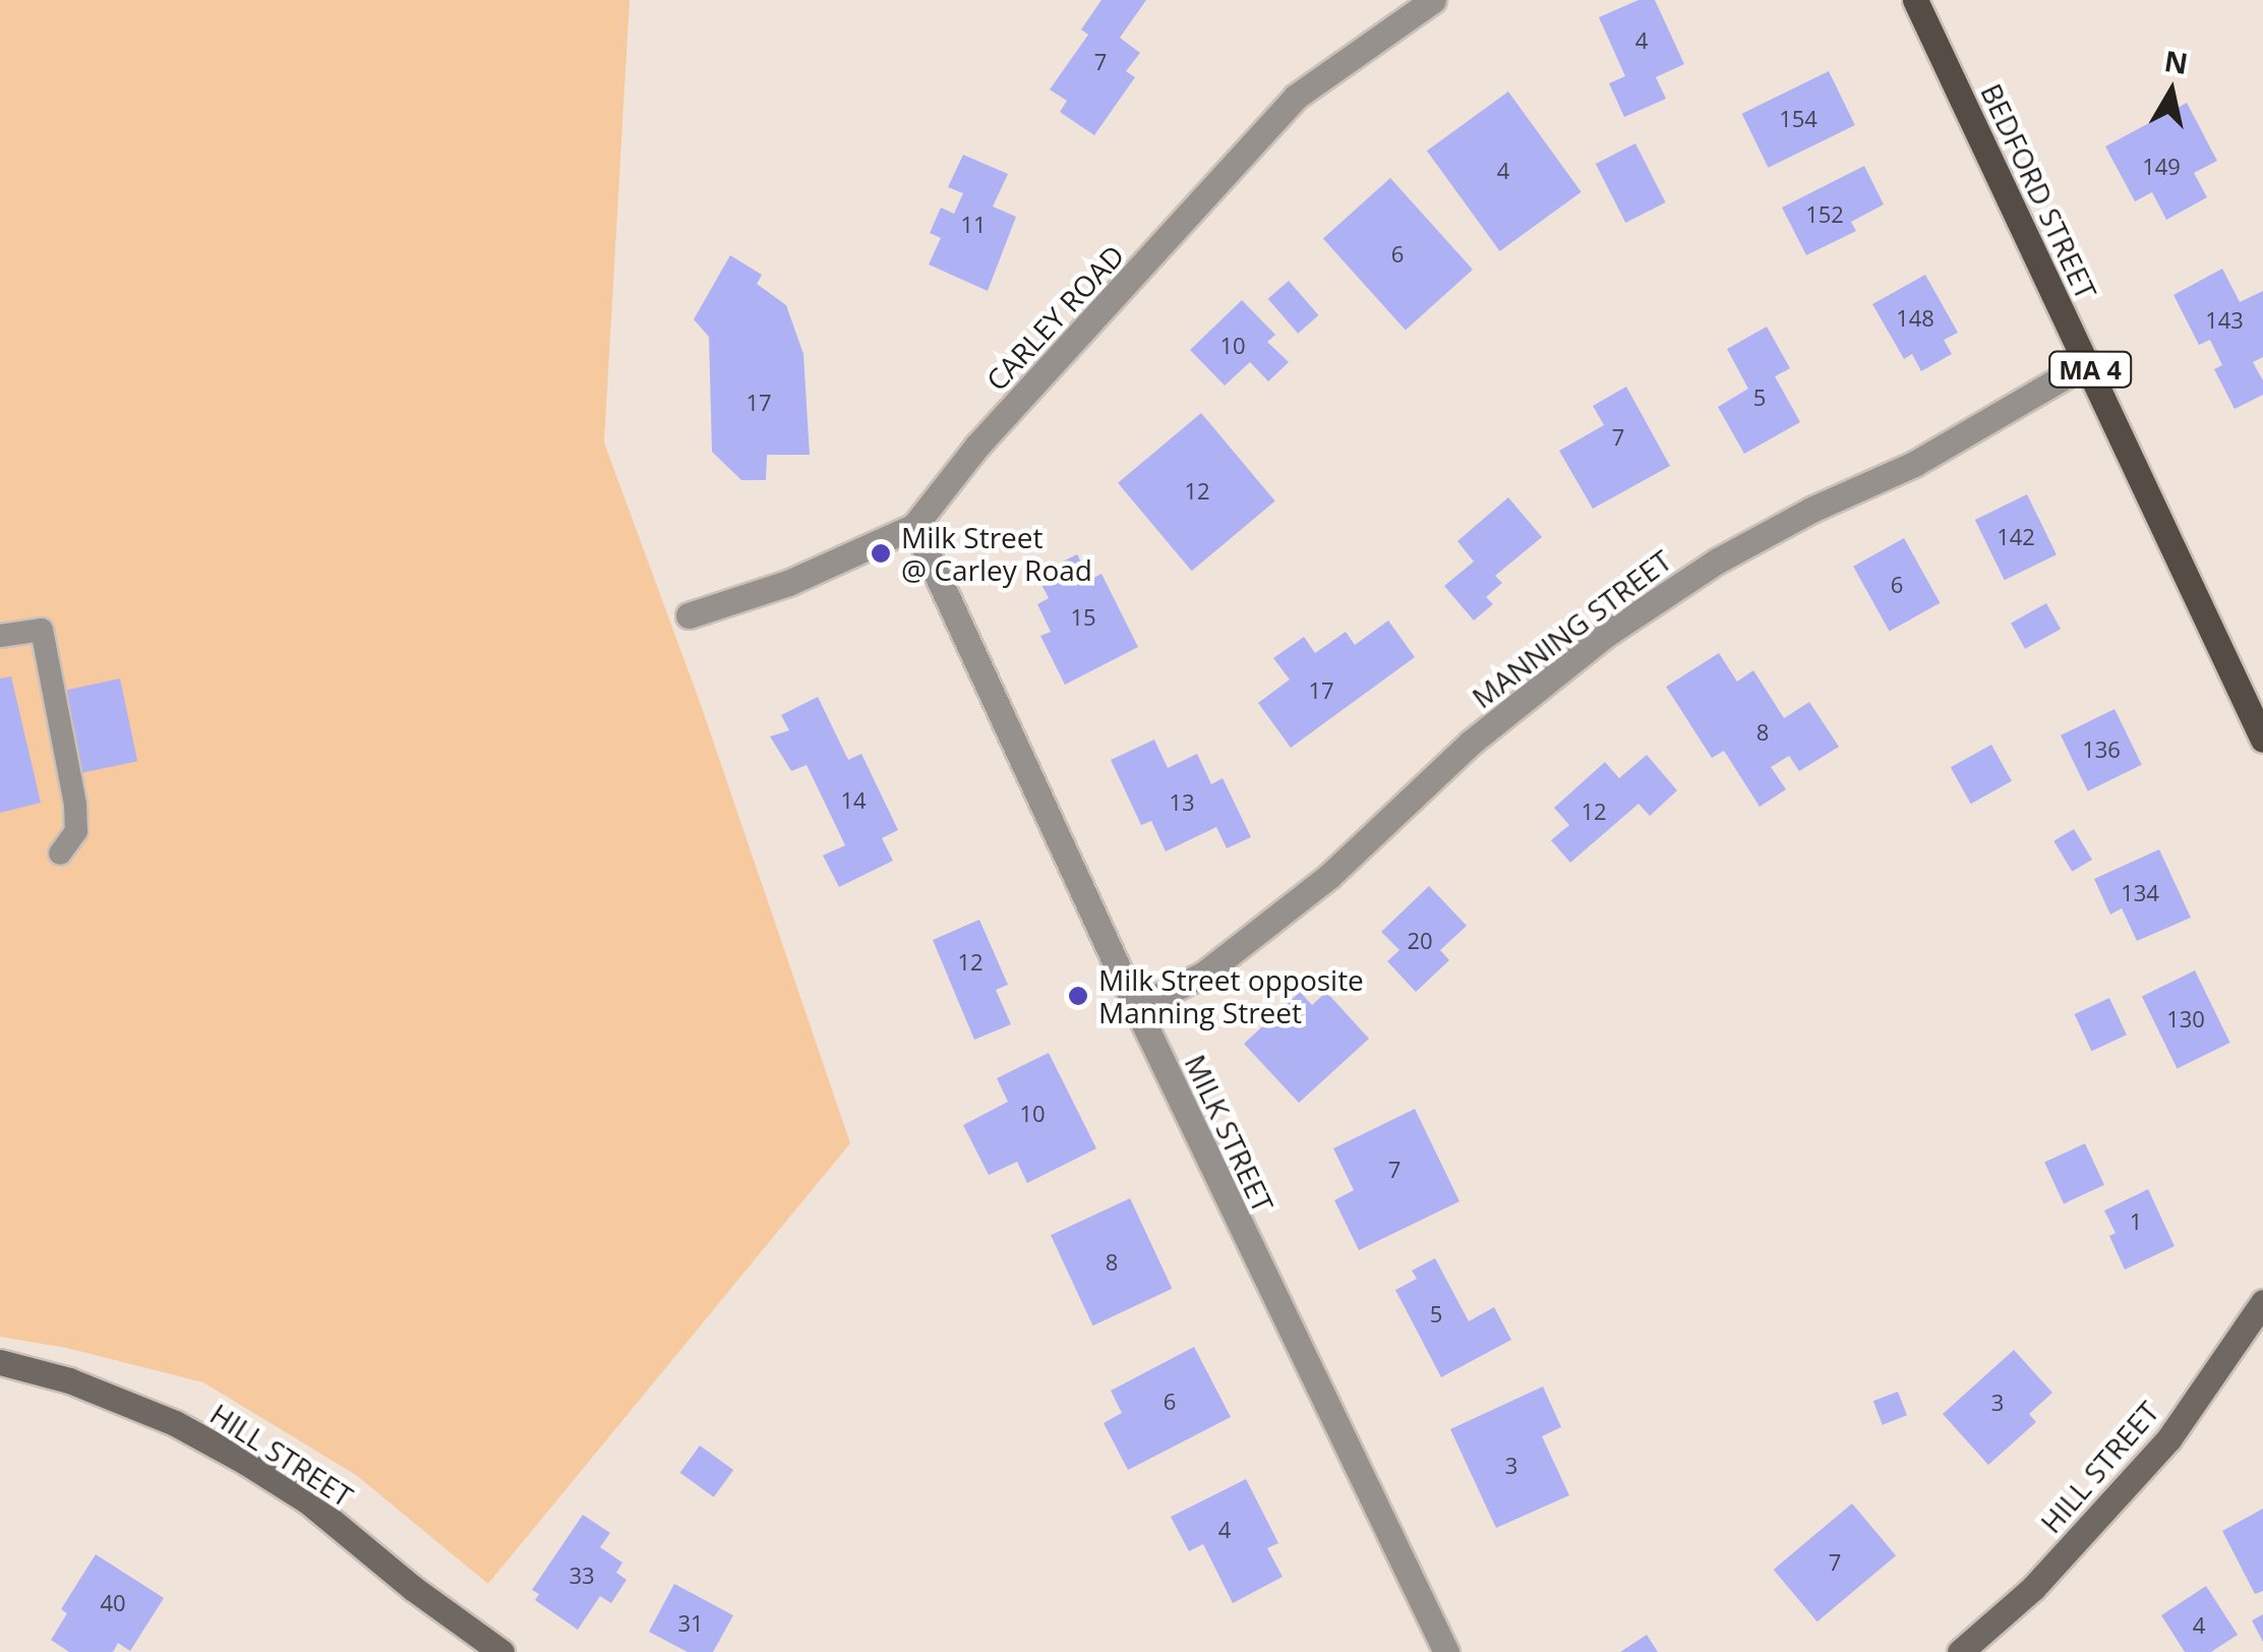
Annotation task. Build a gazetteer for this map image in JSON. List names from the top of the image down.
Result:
{
  "streets": {
    "main road": ["BEDFORD STREET", "MA 4"],
    "street": [
      "CARLEY ROAD",
      "MANNING STREET",
      "MILK STREET",
      "HILL STREET"
    ]
  },
  "crossings": [
    ["BEDFORD STREET", "MANNING STREET"],
    ["CARLEY ROAD", "MILK STREET"],
    ["MANNING STREET", "MILK STREET"]
  ],
  "places": ["Milk Street @ Carley Road", "Milk Street opposite Manning Street"],
  "house_numbers": [
    "4",
    "7",
    "154",
    "149",
    "4",
    "152",
    "11",
    "6",
    "148",
    "143",
    "10",
    "5",
    "17",
    "7",
    "12",
    "142",
    "6",
    "15",
    "17",
    "8",
    "136",
    "14",
    "13",
    "12",
    "134",
    "20",
    "12",
    "130",
    "10",
    "7",
    "1",
    "8",
    "5",
    "6",
    "3",
    "3",
    "4",
    "7",
    "33",
    "40",
    "31",
    "4"
  ],
  "north": "top"
}
